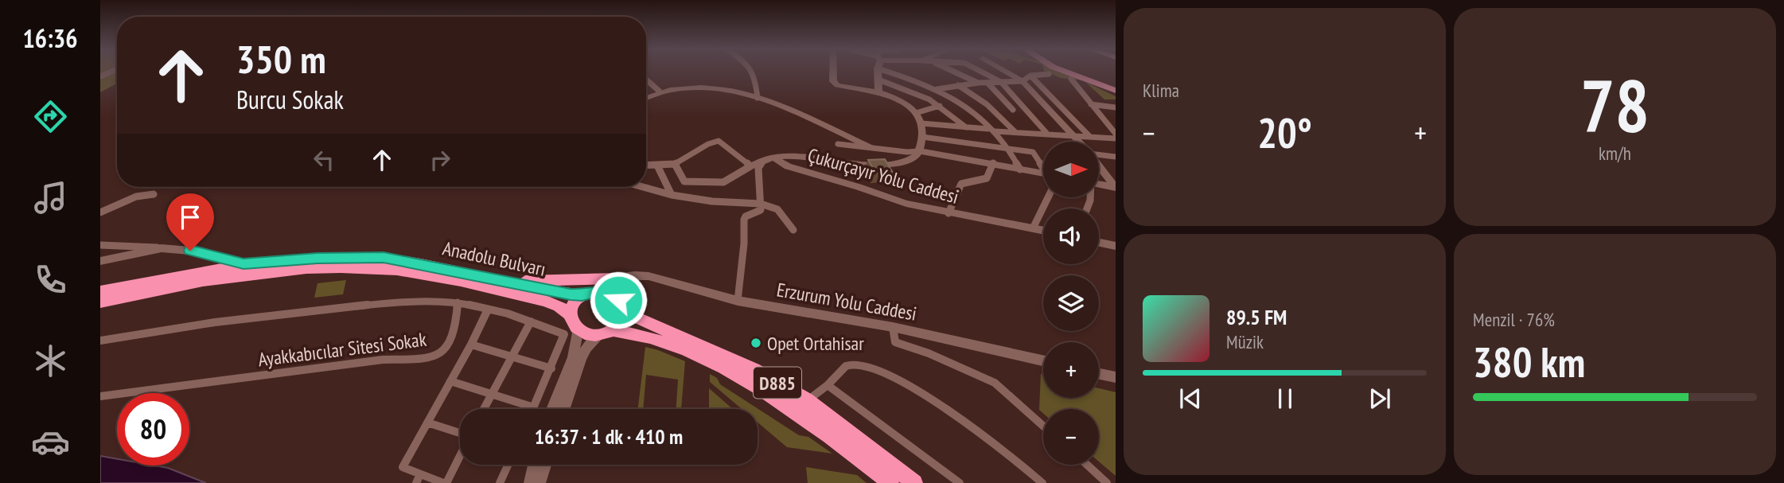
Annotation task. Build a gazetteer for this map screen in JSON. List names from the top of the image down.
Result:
{
  "streets": {
    "highway": ["Anadolu Bulvarı", "D885"],
    "street": ["Çukurçayır Yolu Caddesi", "Erzurum Yolu Caddesi", "Ayakkabıcılar Sitesi Sokak"]
  },
  "crossings": [
    ["Anadolu Bulvarı", "Erzurum Yolu Caddesi"],
    ["Anadolu Bulvarı", "D885"],
    ["Erzurum Yolu Caddesi", "D885"]
  ],
  "places": ["Opet Ortahisar"],
  "north": "right",
  "page": {
    "tabs": "16:36",
    "tile": [
      "Klima",
      ["78", "km/h"],
      ["Menzil · 76%", "380 km"]
    ],
    "turn": ["350 m", "Burcu Sokak"],
    "heat": ["−", "20°", "+"],
    "map_buttons": ["+", "−"],
    "song": ["89.5 FM", "Müzik"],
    "limit": "80",
    "trip": "16:37 · 1 dk · 410 m"
  }
}
